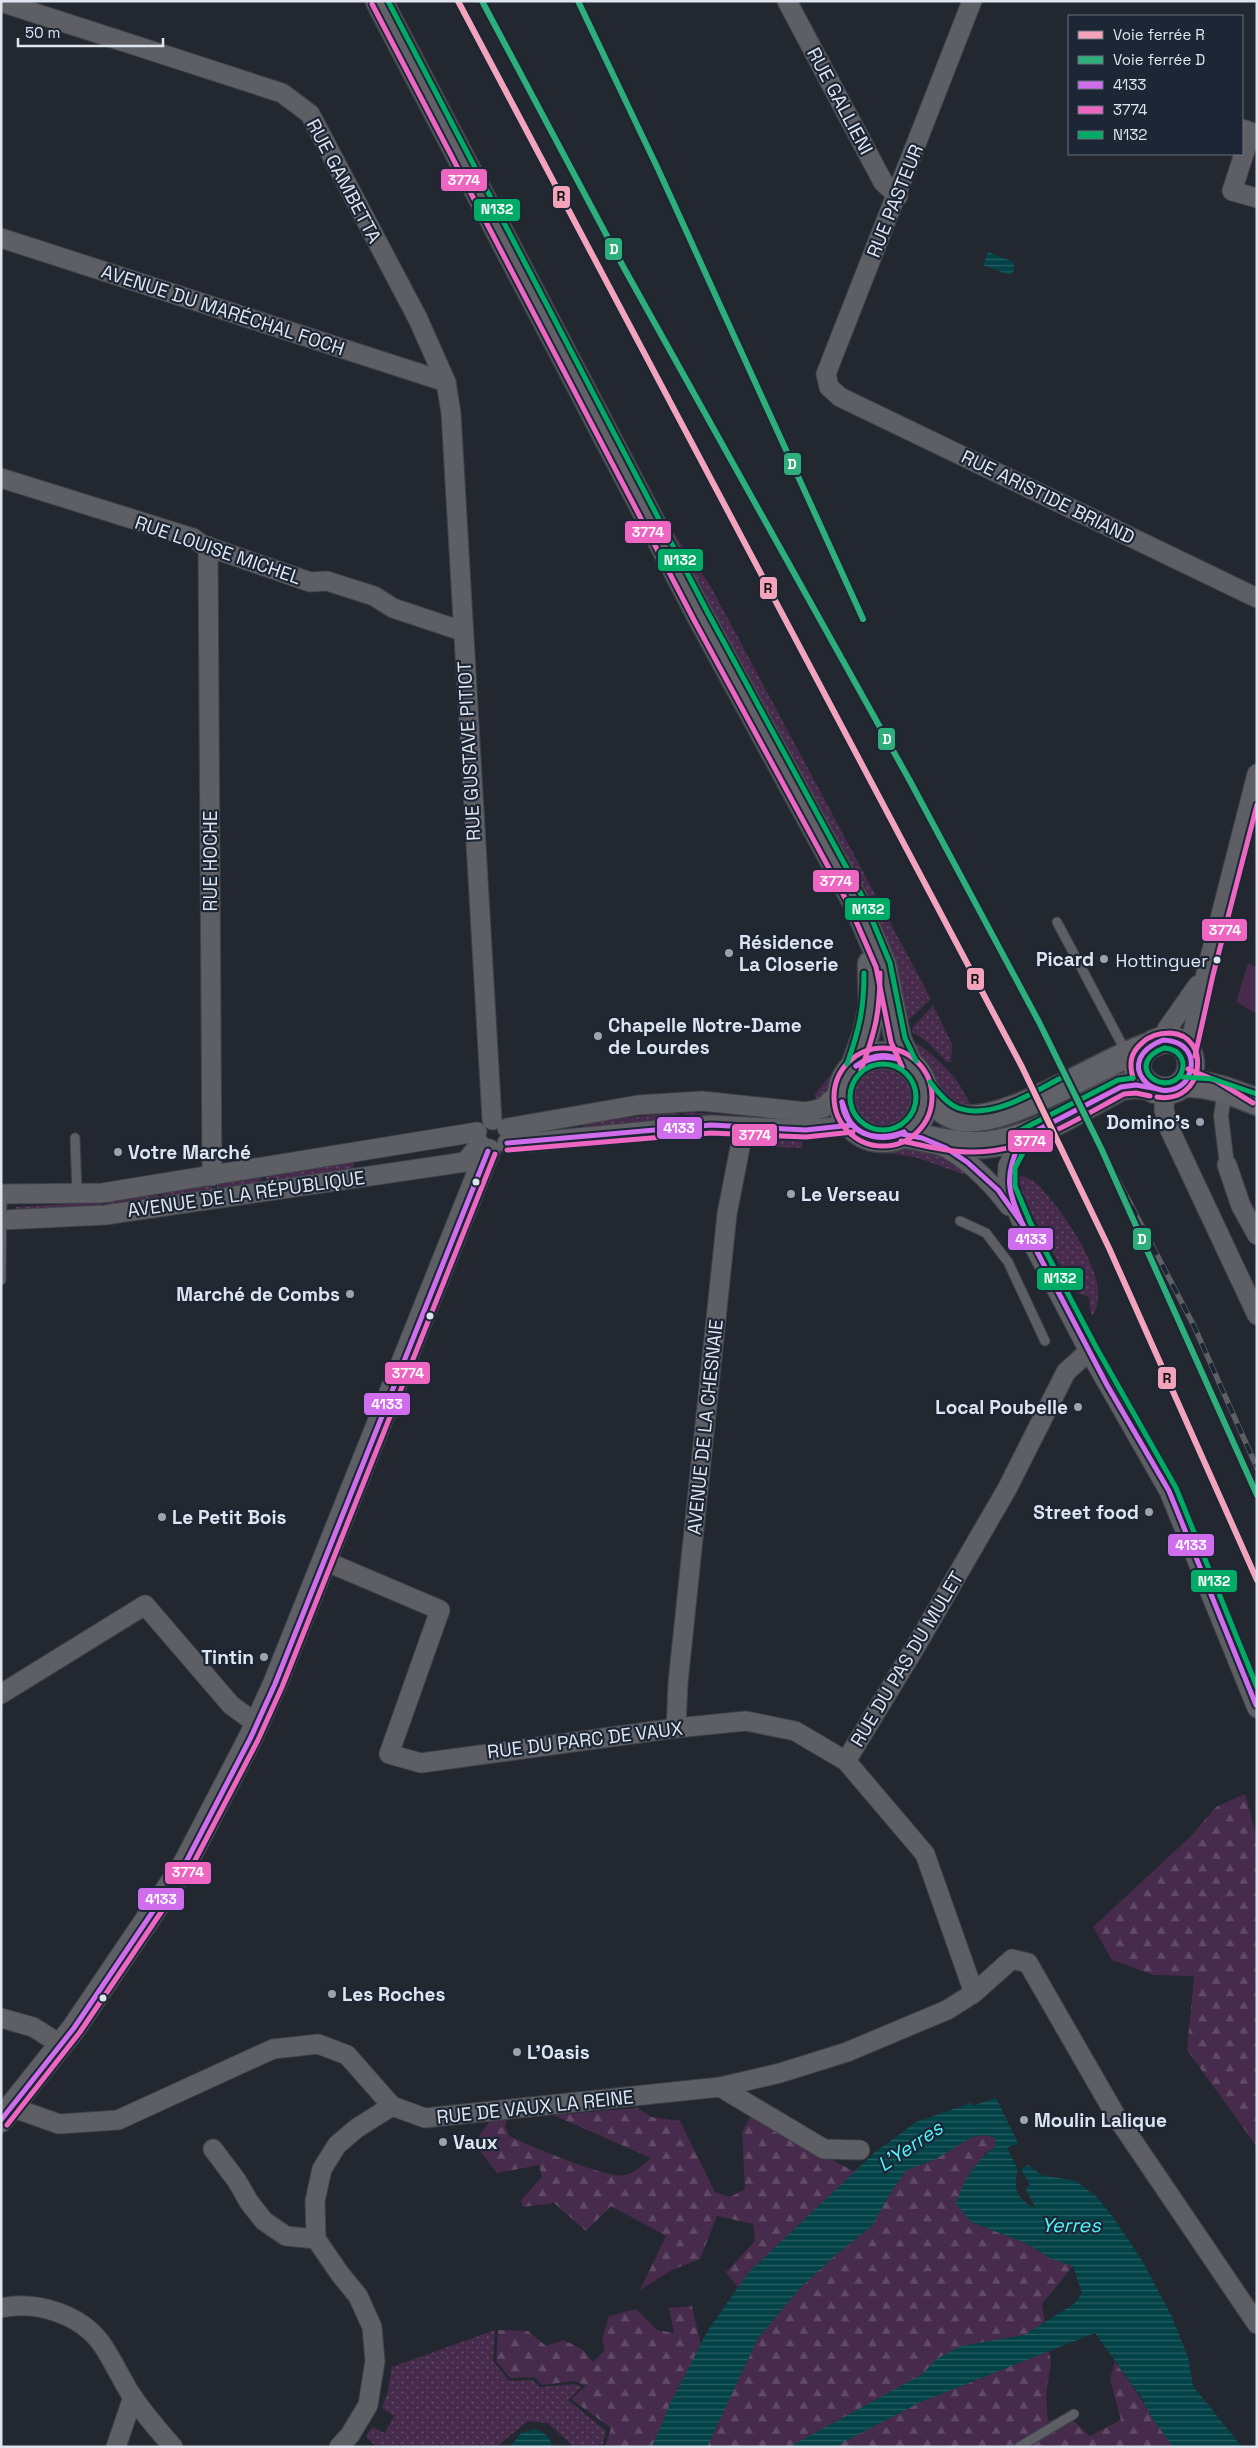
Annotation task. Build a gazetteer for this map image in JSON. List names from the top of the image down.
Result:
{
  "streets": {
    "street": [
      "RUE GALLIENI",
      "RUE GAMBETTA",
      "RUE PASTEUR",
      "AVENUE DU MARÉCHAL FOCH",
      "RUE ARISTIDE BRIAND",
      "RUE LOUISE MICHEL",
      "RUE GUSTAVE PITIOT",
      "RUE HOCHE",
      "AVENUE DE LA RÉPUBLIQUE",
      "AVENUE DE LA CHESNAIE",
      "RUE DU PAS DU MULET",
      "RUE DU PARC DE VAUX",
      "RUE DE VAUX LA REINE"
    ]
  },
  "crossings": [
    ["RUE GALLIENI", "RUE PASTEUR"],
    ["RUE GAMBETTA", "AVENUE DU MARÉCHAL FOCH"],
    ["RUE GAMBETTA", "RUE GUSTAVE PITIOT"],
    ["RUE PASTEUR", "RUE ARISTIDE BRIAND"],
    ["AVENUE DU MARÉCHAL FOCH", "RUE GUSTAVE PITIOT"],
    ["RUE LOUISE MICHEL", "RUE GUSTAVE PITIOT"],
    ["RUE LOUISE MICHEL", "RUE HOCHE"],
    ["RUE GUSTAVE PITIOT", "AVENUE DE LA RÉPUBLIQUE"],
    ["RUE HOCHE", "AVENUE DE LA RÉPUBLIQUE"],
    ["AVENUE DE LA RÉPUBLIQUE", "AVENUE DE LA CHESNAIE"],
    ["AVENUE DE LA CHESNAIE", "RUE DU PARC DE VAUX"],
    ["RUE DU PAS DU MULET", "RUE DU PARC DE VAUX"],
    ["RUE DU PAS DU MULET", "RUE DE VAUX LA REINE"]
  ],
  "water": ["L'Yerres", "Yerres"],
  "places": [
    "Résidence La Closerie",
    "Picard",
    "Hottinguer",
    "Chapelle Notre-Dame de Lourdes",
    "Domino's",
    "Votre Marché",
    "Le Verseau",
    "Marché de Combs",
    "Local Poubelle",
    "Street food",
    "Le Petit Bois",
    "Tintin",
    "Les Roches",
    "L'Oasis",
    "Moulin Lalique",
    "Vaux"
  ],
  "lines": [
    "rail line R",
    "rail line D",
    "transit line N132",
    "transit line 3774",
    "transit line 4133"
  ],
  "legend": [
    "Voie ferrée R",
    "Voie ferrée D",
    "4133",
    "3774",
    "N132"
  ],
  "scale_bar": "50 m"
}
